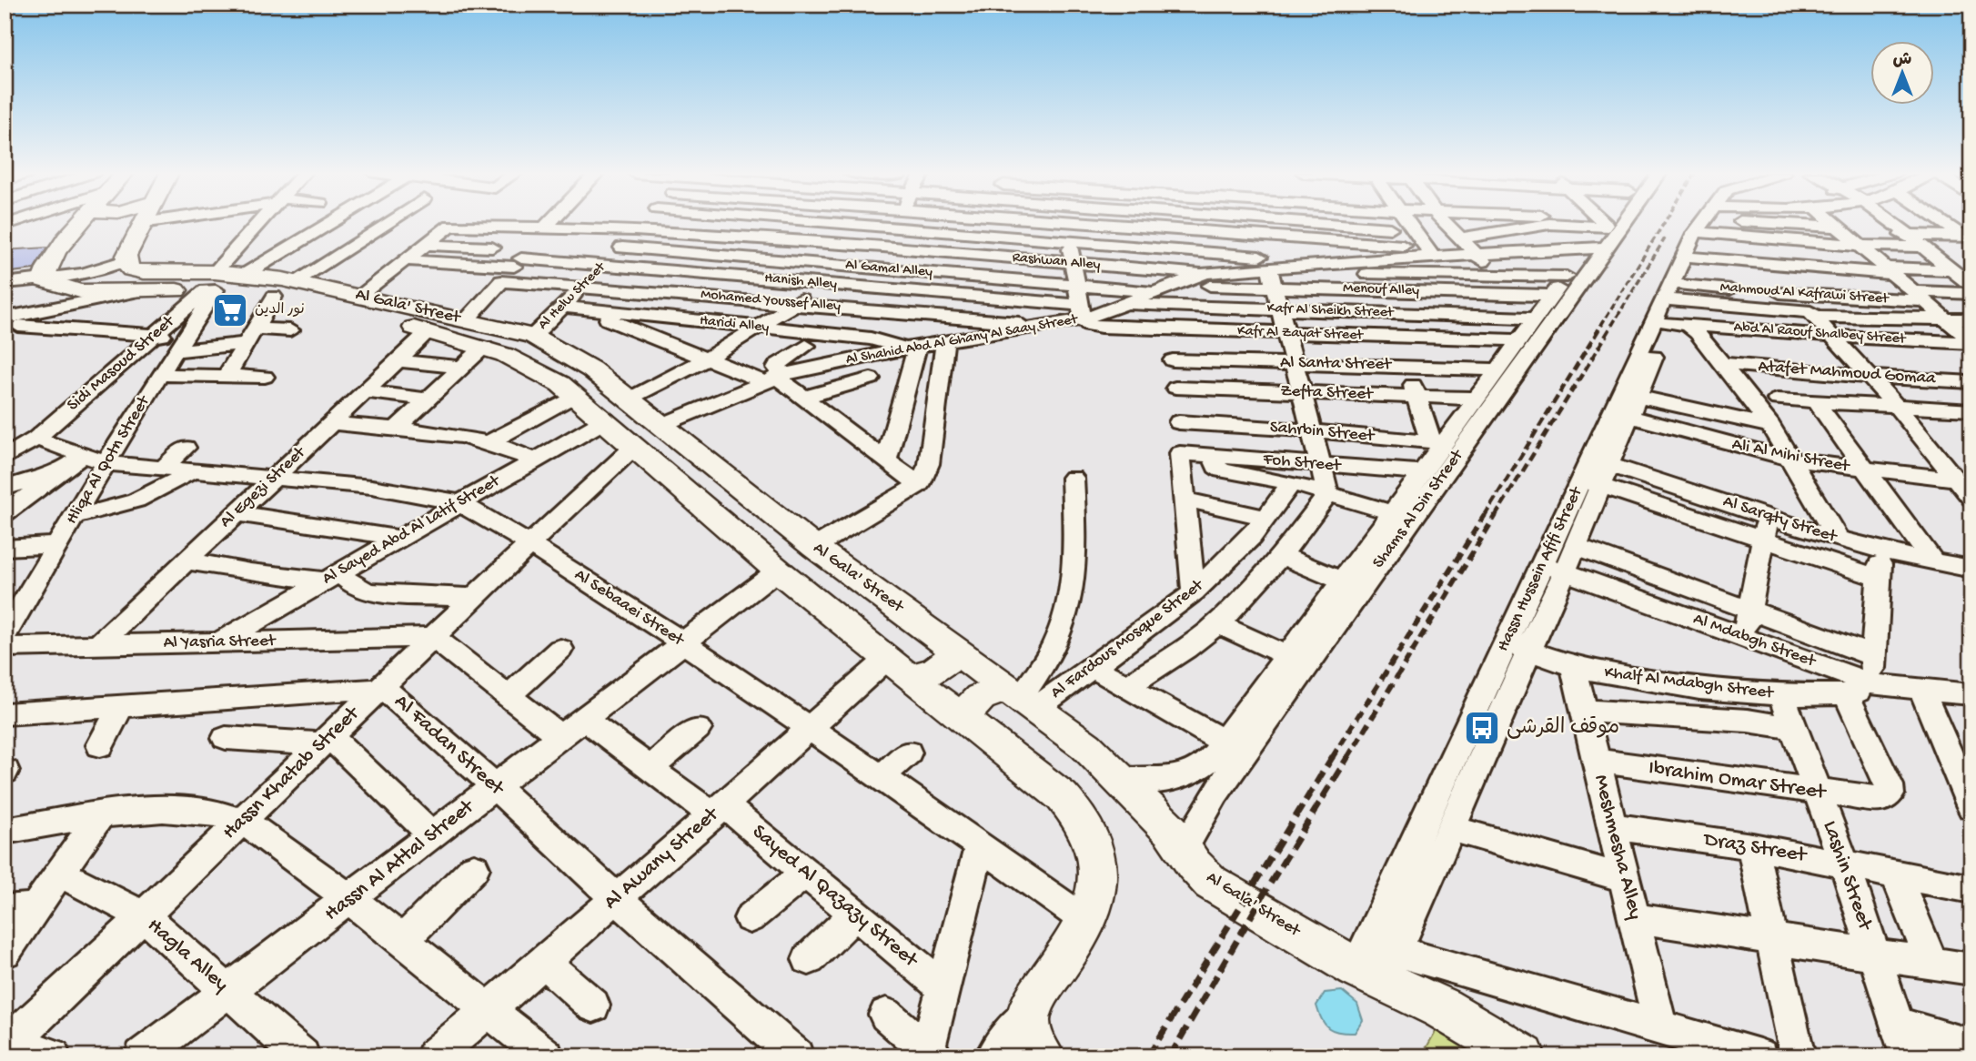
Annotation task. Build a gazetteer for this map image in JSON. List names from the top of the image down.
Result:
{
  "streets": {
    "main road": ["Al Gala' Street"],
    "street": [
      "Rashwan Alley",
      "Al Gamal Alley",
      "Hanish Alley",
      "Menouf Alley",
      "Mahmoud Al Kafrawi Street",
      "Al Helw Street",
      "Mohamed Youssef Alley",
      "Kafr Al Sheikh Street",
      "Haridi Alley",
      "Kafr Al Zayat Street",
      "Abd Al Raouf Shalbey Street",
      "Al Shahid Abd Al Ghany Al Saay Street",
      "Sidi Masoud Street",
      "Al Santa Street",
      "Atafet Mahmoud Gomaa",
      "Zefta Street",
      "Sahrbin Street",
      "Ali Al Mihi Street",
      "Hliqa Al Qotn Street",
      "Foh Street",
      "Al Egezi Street",
      "Shams Al Din Street",
      "Al Sarqty Street",
      "Al Sayed Abd Al Latif Street",
      "Hassn Hussein Afifi Street",
      "Al Sebaaei Street",
      "Al Fardous Mosque Street",
      "Al Mdabgh Street",
      "Al Yasria Street",
      "Khalf Al Mdabgh Street",
      "Al Fadan Street",
      "Hassn Khatab Street",
      "Ibrahim Omar Street",
      "Meshmesha Alley",
      "Draz Street",
      "Al Awany Street",
      "Hassn Al Attal Street",
      "Lashin Street",
      "Sayed Al Qazazy Street",
      "Hagla Alley"
    ]
  },
  "crossings": [
    ["Rashwan Alley", "Menouf Alley"],
    ["Rashwan Alley", "Al Helw Street"],
    ["Rashwan Alley", "Al Shahid Abd Al Ghany Al Saay Street"],
    ["Al Gamal Alley", "Al Helw Street"],
    ["Al Gamal Alley", "Al Shahid Abd Al Ghany Al Saay Street"],
    ["Hanish Alley", "Al Helw Street"],
    ["Hanish Alley", "Kafr Al Zayat Street"],
    ["Hanish Alley", "Al Shahid Abd Al Ghany Al Saay Street"],
    ["Menouf Alley", "Kafr Al Sheikh Street"],
    ["Menouf Alley", "Al Shahid Abd Al Ghany Al Saay Street"],
    ["Menouf Alley", "Shams Al Din Street"],
    ["Mahmoud Al Kafrawi Street", "Abd Al Raouf Shalbey Street"],
    ["Mahmoud Al Kafrawi Street", "Hassn Hussein Afifi Street"],
    ["Al Helw Street", "Mohamed Youssef Alley"],
    ["Al Helw Street", "Al Gala' Street"],
    ["Al Helw Street", "Haridi Alley"],
    ["Mohamed Youssef Alley", "Al Gala' Street"],
    ["Mohamed Youssef Alley", "Al Shahid Abd Al Ghany Al Saay Street"],
    ["Al Gala' Street", "Al Shahid Abd Al Ghany Al Saay Street"],
    ["Al Gala' Street", "Sidi Masoud Street"],
    ["Al Gala' Street", "Hliqa Al Qotn Street"],
    ["Al Gala' Street", "Al Egezi Street"],
    ["Al Gala' Street", "Shams Al Din Street"],
    ["Al Gala' Street", "Al Sayed Abd Al Latif Street"],
    ["Al Gala' Street", "Hassn Hussein Afifi Street"],
    ["Al Gala' Street", "Al Sebaaei Street"],
    ["Al Gala' Street", "Al Fardous Mosque Street"],
    ["Al Gala' Street", "Hassn Khatab Street"],
    ["Al Gala' Street", "Al Awany Street"],
    ["Al Gala' Street", "Hassn Al Attal Street"],
    ["Kafr Al Sheikh Street", "Al Shahid Abd Al Ghany Al Saay Street"],
    ["Kafr Al Sheikh Street", "Shams Al Din Street"],
    ["Haridi Alley", "Al Shahid Abd Al Ghany Al Saay Street"],
    ["Kafr Al Zayat Street", "Al Shahid Abd Al Ghany Al Saay Street"],
    ["Kafr Al Zayat Street", "Shams Al Din Street"],
    ["Abd Al Raouf Shalbey Street", "Hassn Hussein Afifi Street"],
    ["Al Shahid Abd Al Ghany Al Saay Street", "Shams Al Din Street"],
    ["Sidi Masoud Street", "Hliqa Al Qotn Street"],
    ["Sidi Masoud Street", "Al Sebaaei Street"],
    ["Al Santa Street", "Shams Al Din Street"],
    ["Zefta Street", "Shams Al Din Street"],
    ["Sahrbin Street", "Shams Al Din Street"],
    ["Ali Al Mihi Street", "Hassn Hussein Afifi Street"],
    ["Hliqa Al Qotn Street", "Al Sebaaei Street"],
    ["Hliqa Al Qotn Street", "Al Yasria Street"],
    ["Foh Street", "Shams Al Din Street"],
    ["Al Egezi Street", "Al Sebaaei Street"],
    ["Al Egezi Street", "Al Yasria Street"],
    ["Al Sarqty Street", "Hassn Hussein Afifi Street"],
    ["Al Sayed Abd Al Latif Street", "Al Sebaaei Street"],
    ["Al Sayed Abd Al Latif Street", "Al Yasria Street"],
    ["Hassn Hussein Afifi Street", "Al Mdabgh Street"],
    ["Hassn Hussein Afifi Street", "Khalf Al Mdabgh Street"],
    ["Al Sebaaei Street", "Hassn Khatab Street"],
    ["Al Sebaaei Street", "Al Awany Street"],
    ["Al Sebaaei Street", "Hassn Al Attal Street"],
    ["Al Mdabgh Street", "Khalf Al Mdabgh Street"],
    ["Al Yasria Street", "Hassn Khatab Street"],
    ["Khalf Al Mdabgh Street", "Ibrahim Omar Street"],
    ["Khalf Al Mdabgh Street", "Meshmesha Alley"],
    ["Khalf Al Mdabgh Street", "Lashin Street"],
    ["Al Fadan Street", "Hassn Khatab Street"],
    ["Al Fadan Street", "Al Awany Street"],
    ["Al Fadan Street", "Hassn Al Attal Street"],
    ["Hassn Khatab Street", "Hagla Alley"],
    ["Ibrahim Omar Street", "Meshmesha Alley"],
    ["Ibrahim Omar Street", "Lashin Street"],
    ["Meshmesha Alley", "Draz Street"],
    ["Draz Street", "Lashin Street"],
    ["Al Awany Street", "Sayed Al Qazazy Street"],
    ["Hassn Al Attal Street", "Sayed Al Qazazy Street"],
    ["Hassn Al Attal Street", "Hagla Alley"]
  ],
  "places": {
    "supermarket": ["نور الدين"],
    "bus stop": ["موقف القرشى"]
  },
  "north": "top"
}
